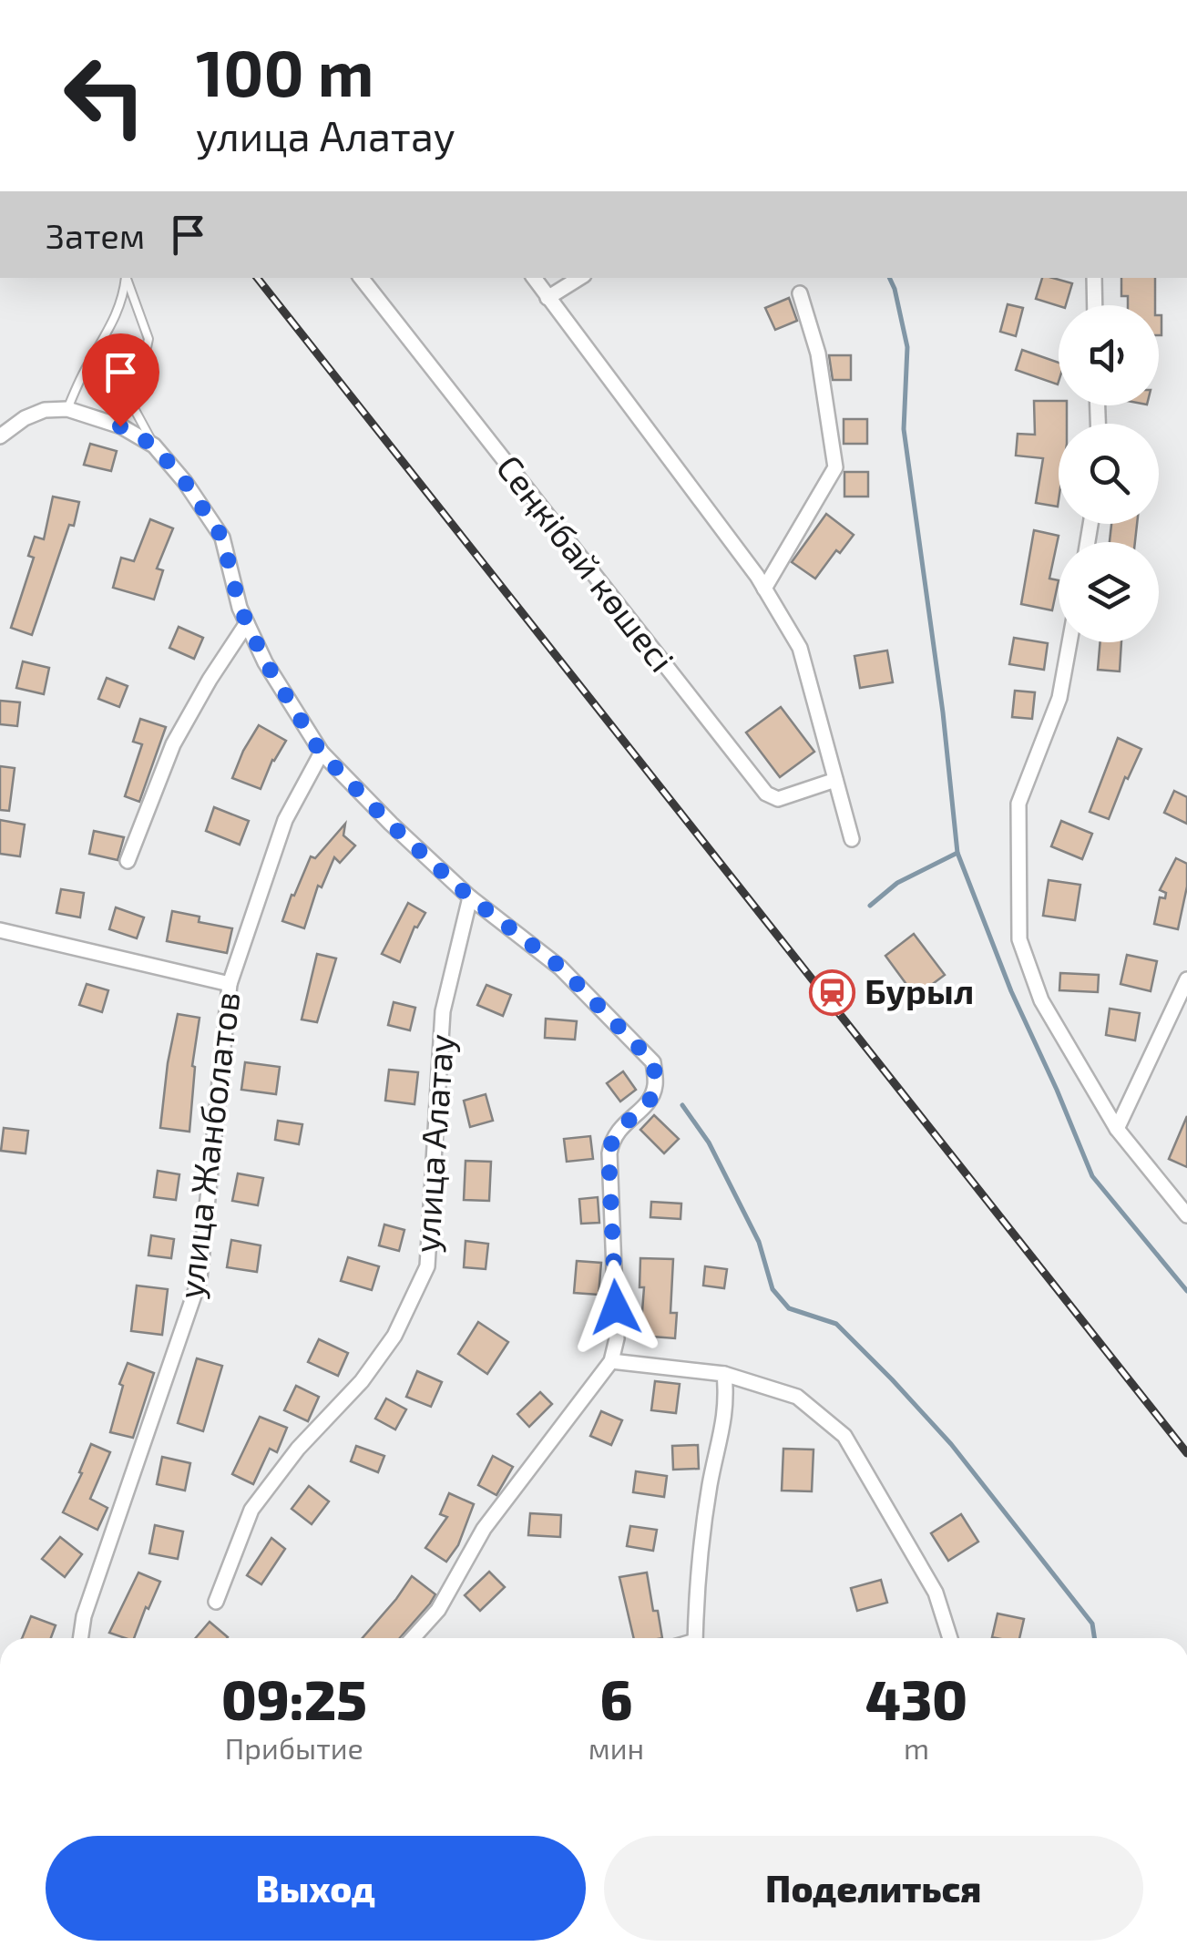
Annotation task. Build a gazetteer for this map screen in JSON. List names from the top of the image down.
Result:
{
  "streets": {
    "street": ["Сеңкібай көшесі", "улица Алатау", "улица Жанболатов"]
  },
  "places": {
    "station": ["Бурыл"]
  },
  "page": {
    "turn": ["100 m", "улица Алатау"],
    "then": "Затем",
    "eta": [
      "09:25",
      "Прибытие",
      "6",
      "мин",
      "430",
      "m"
    ],
    "buttons": ["Выход", "Поделиться"]
  }
}
